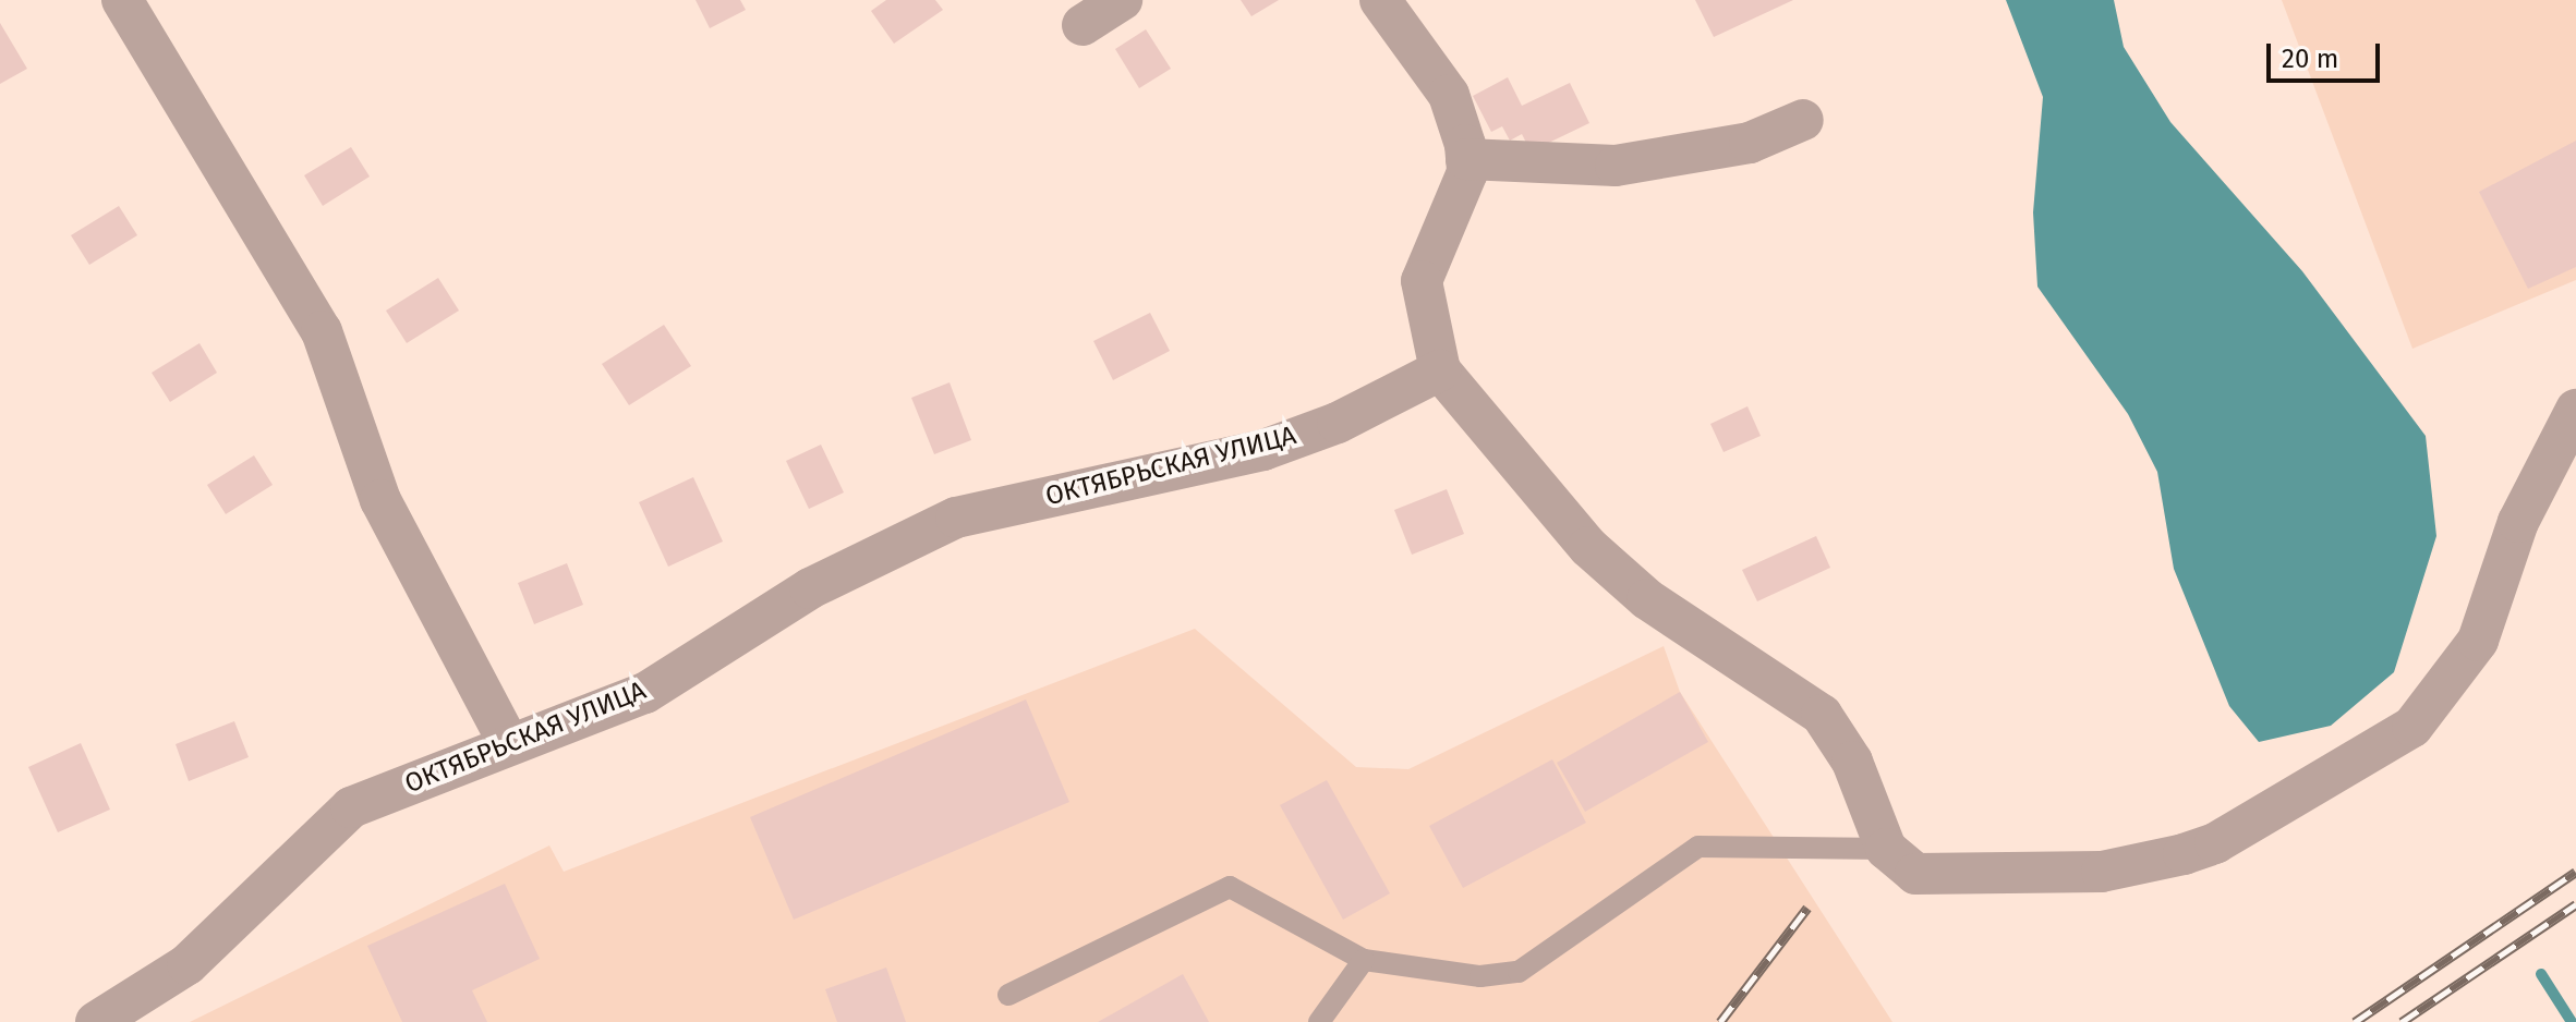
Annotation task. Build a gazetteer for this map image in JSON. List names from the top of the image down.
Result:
{
  "streets": {
    "street": ["ОКТЯБРЬСКАЯ УЛИЦА"]
  },
  "scale_bar": "20 m"
}
